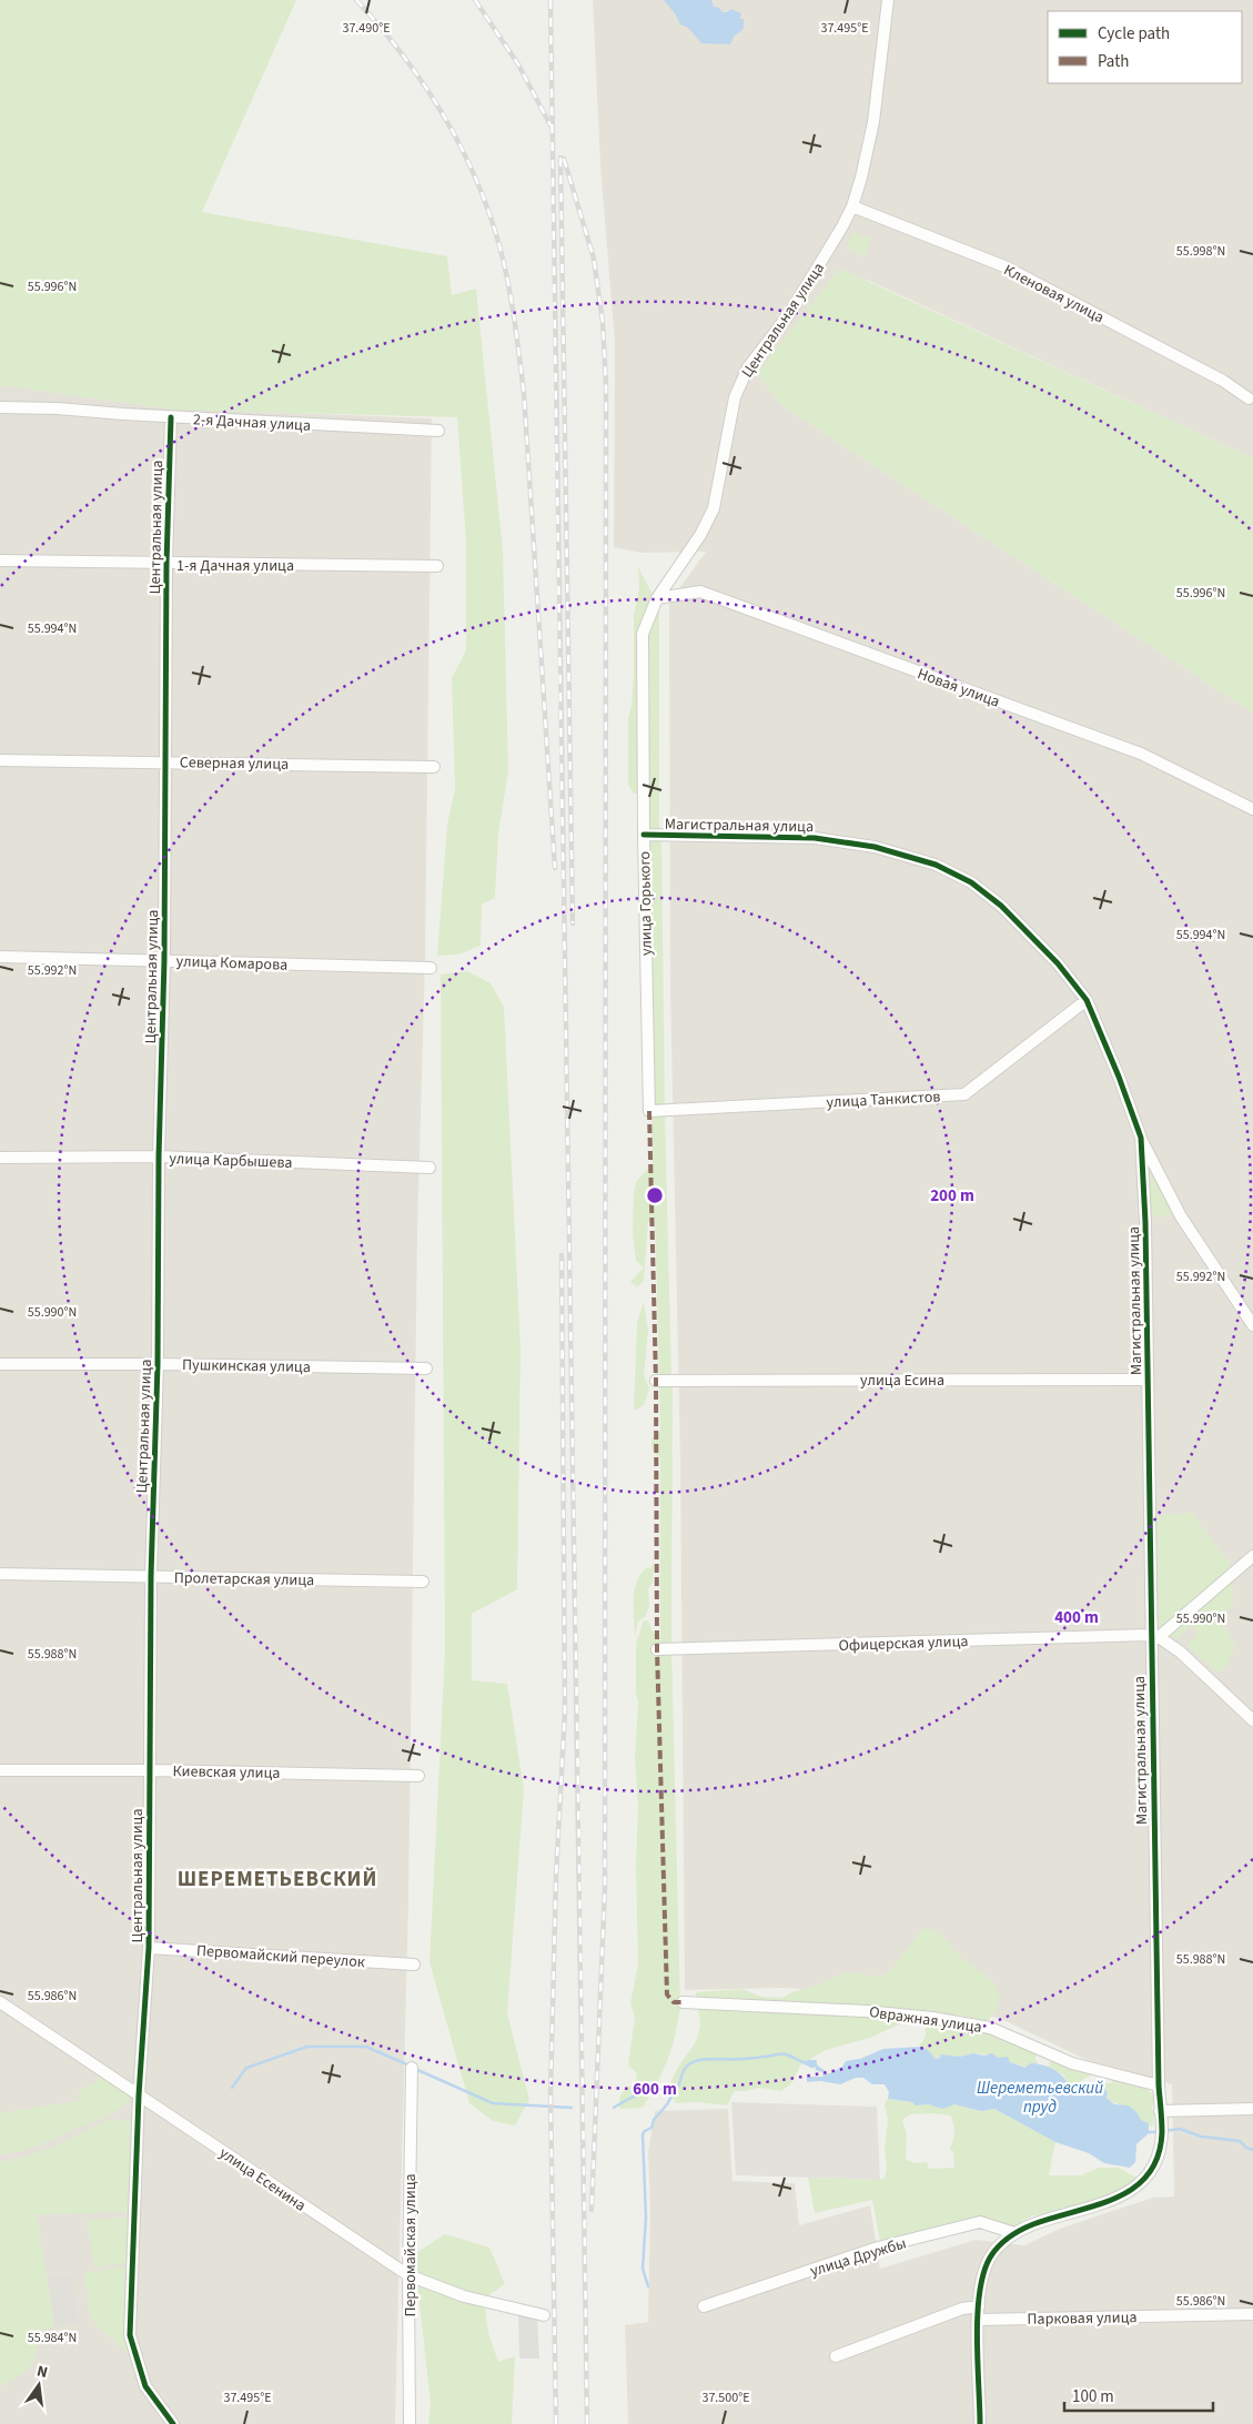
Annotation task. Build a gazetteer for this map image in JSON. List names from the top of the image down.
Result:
{
  "streets": {
    "street": [
      "Кленовая улица",
      "Центральная улица",
      "2-я Дачная улица",
      "1-я Дачная улица",
      "Новая улица",
      "Северная улица",
      "Магистральная улица",
      "улица Горького",
      "улица Комарова",
      "улица Танкистов",
      "улица Карбышева",
      "Пушкинская улица",
      "улица Есина",
      "Пролетарская улица",
      "Офицерская улица",
      "Киевская улица",
      "Первомайский переулок",
      "Овражная улица",
      "улица Есенина",
      "Первомайская улица",
      "улица Дружбы",
      "Парковая улица"
    ]
  },
  "crossings": [
    ["Кленовая улица", "Центральная улица"],
    ["Центральная улица", "2-я Дачная улица"],
    ["Центральная улица", "1-я Дачная улица"],
    ["Центральная улица", "Новая улица"],
    ["Центральная улица", "Северная улица"],
    ["Центральная улица", "улица Горького"],
    ["Центральная улица", "улица Комарова"],
    ["Центральная улица", "улица Карбышева"],
    ["Центральная улица", "Пушкинская улица"],
    ["Центральная улица", "Пролетарская улица"],
    ["Центральная улица", "Киевская улица"],
    ["Центральная улица", "Первомайский переулок"],
    ["Центральная улица", "улица Есенина"],
    ["Новая улица", "улица Горького"],
    ["Магистральная улица", "улица Горького"],
    ["Магистральная улица", "улица Танкистов"],
    ["Магистральная улица", "улица Есина"],
    ["Магистральная улица", "Офицерская улица"],
    ["Магистральная улица", "Овражная улица"],
    ["Магистральная улица", "улица Дружбы"],
    ["улица Горького", "улица Танкистов"],
    ["улица Есенина", "Первомайская улица"]
  ],
  "districts": ["ШЕРЕМЕТЬЕВСКИЙ"],
  "water": ["Шереметьевский пруд"],
  "legend": ["Cycle path", "Path"],
  "scale_bar": "100 m",
  "north": "top",
  "coordinates": [
    "37.490°E",
    "37.495°E",
    "55.998°N",
    "55.996°N",
    "55.994°N",
    "55.992°N",
    "55.990°N",
    "55.988°N",
    "55.986°N",
    "55.984°N",
    "37.500°E"
  ],
  "rings": ["200 m", "400 m", "600 m"]
}
